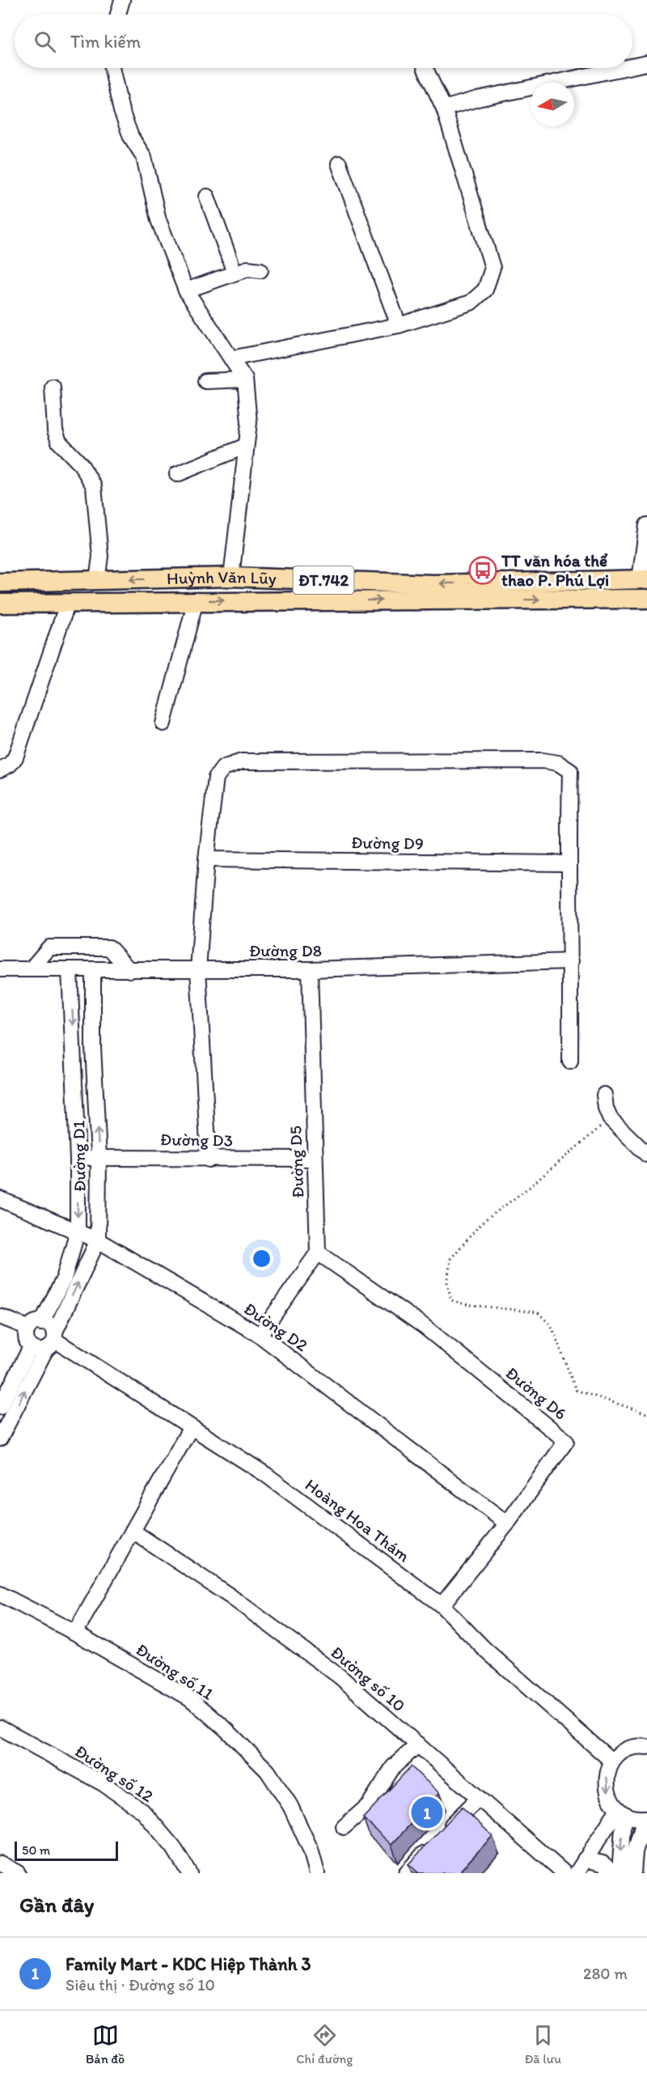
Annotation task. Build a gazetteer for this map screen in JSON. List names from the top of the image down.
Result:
{
  "streets": {
    "main road": ["Huỳnh Văn Lũy", "ĐT.742"],
    "street": [
      "Đường D9",
      "Đường D8",
      "Đường D3",
      "Đường D1",
      "Đường D5",
      "Đường D2",
      "Đường D6",
      "Hoàng Hoa Thám",
      "Đường số 11",
      "Đường số 10",
      "Đường số 12"
    ]
  },
  "crossings": [
    ["Đường D8", "Đường D1"],
    ["Đường D8", "Đường D5"],
    ["Đường D3", "Đường D1"],
    ["Đường D3", "Đường D5"],
    ["Đường D1", "Đường D2"],
    ["Đường D1", "Hoàng Hoa Thám"],
    ["Đường D5", "Đường D6"],
    ["Đường D2", "Đường D6"],
    ["Đường D6", "Hoàng Hoa Thám"]
  ],
  "places": {
    "bus stop": ["TT văn hóa thể thao P. Phú Lợi"]
  },
  "scale_bar": "50 m",
  "north": "left",
  "page": {
    "search": "Tìm kiếm",
    "pins": "1",
    "scale": "50 m",
    "heading": "Gần đây",
    "list": [
      {
        "mark": "1",
        "name": "Family Mart - KDC Hiệp Thành 3",
        "note": "Siêu thị · Đường số 10",
        "value": "280 m"
      }
    ],
    "nav": ["Bản đồ", "Chỉ đường", "Đã lưu"]
  }
}
